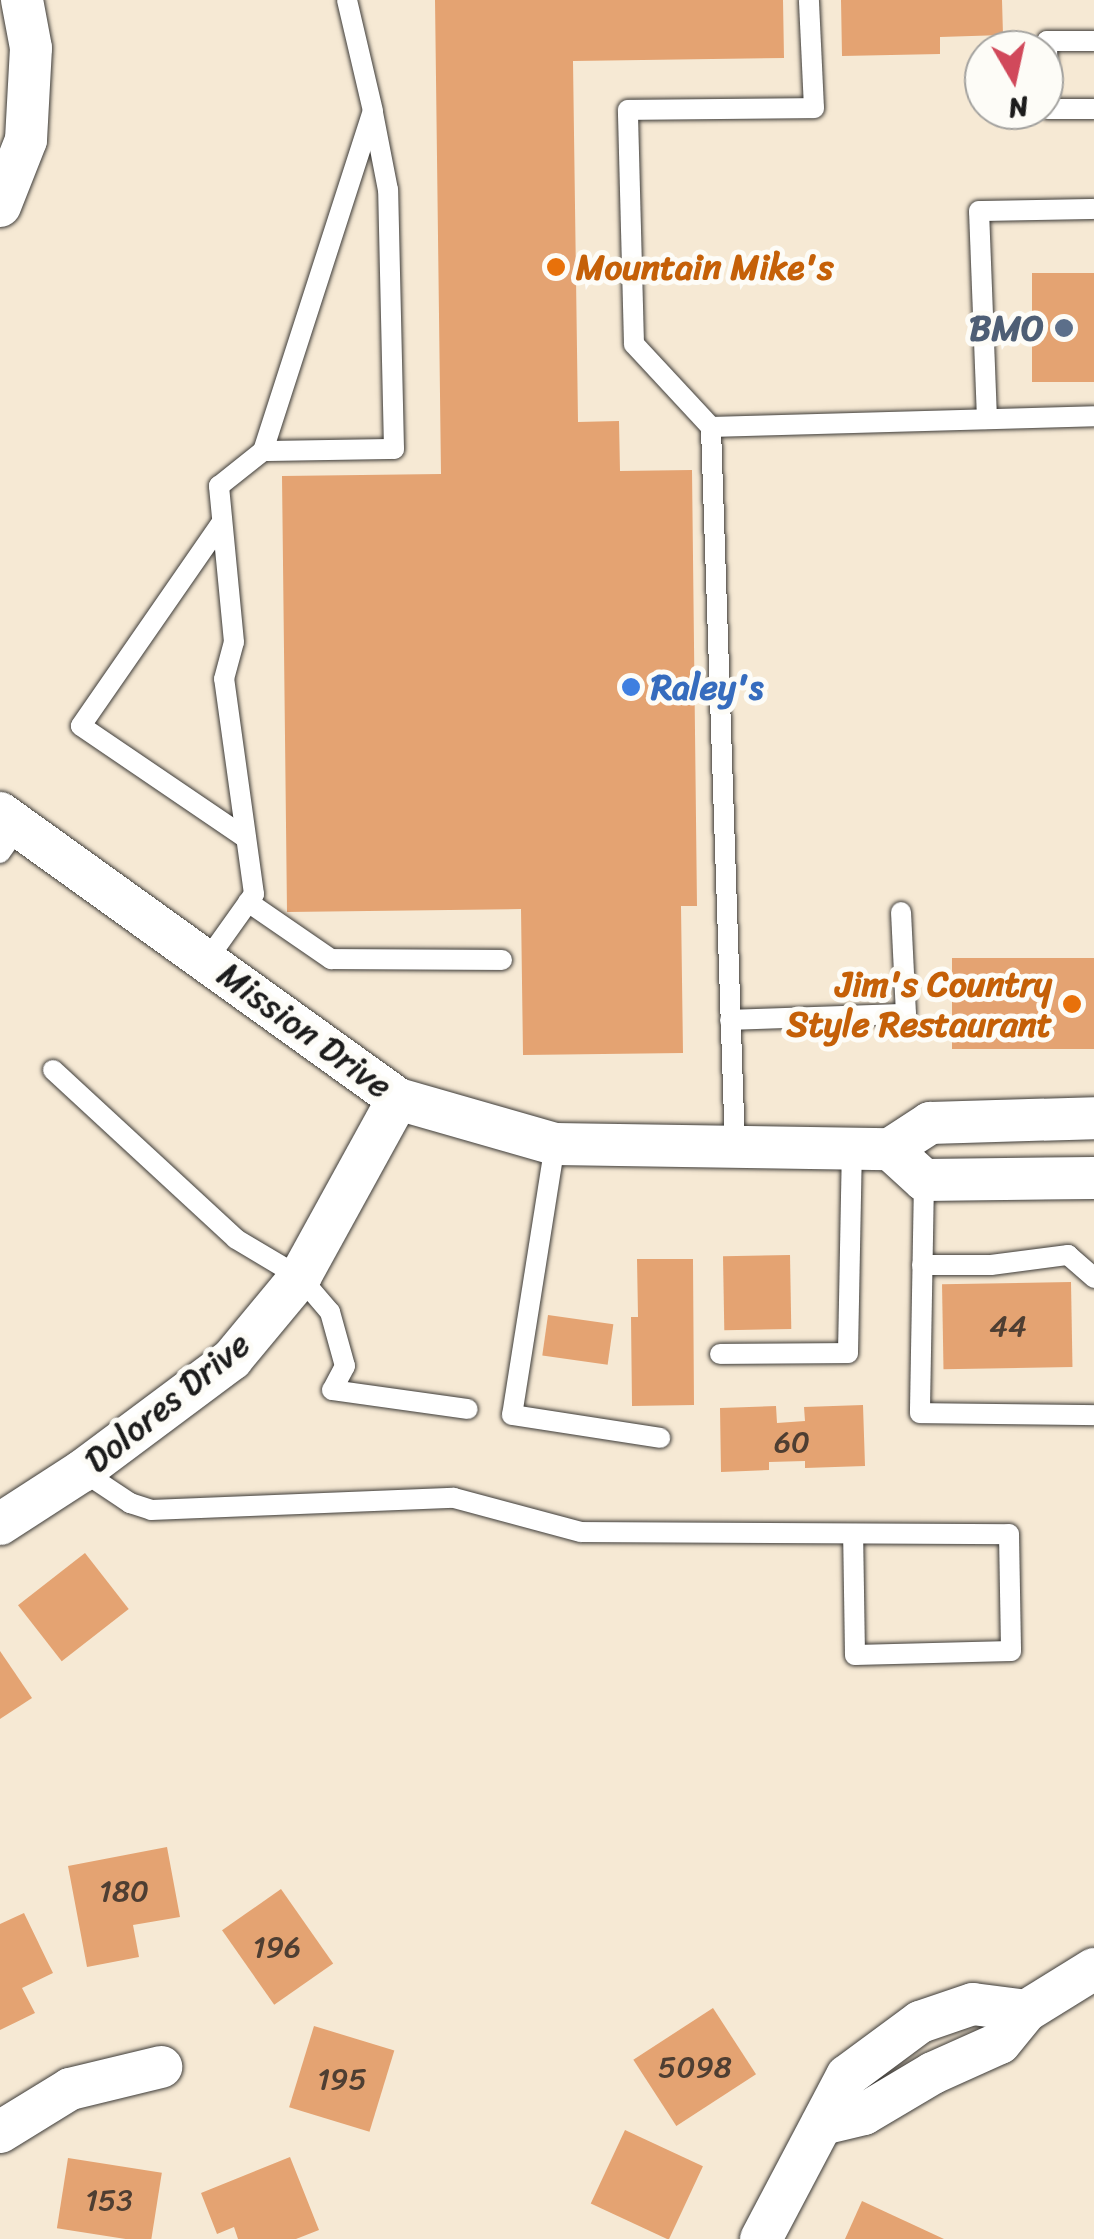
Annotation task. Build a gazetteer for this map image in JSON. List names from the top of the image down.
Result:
{
  "streets": {
    "street": ["Mission Drive", "Dolores Drive"]
  },
  "crossings": [
    ["Mission Drive", "Dolores Drive"]
  ],
  "places": [
    "Mountain Mike's",
    "BMO",
    "Raley's",
    "Jim's Country Style Restaurant"
  ],
  "house_numbers": [
    "44",
    "60",
    "180",
    "196",
    "5098",
    "195",
    "153"
  ],
  "north": "bottom"
}
